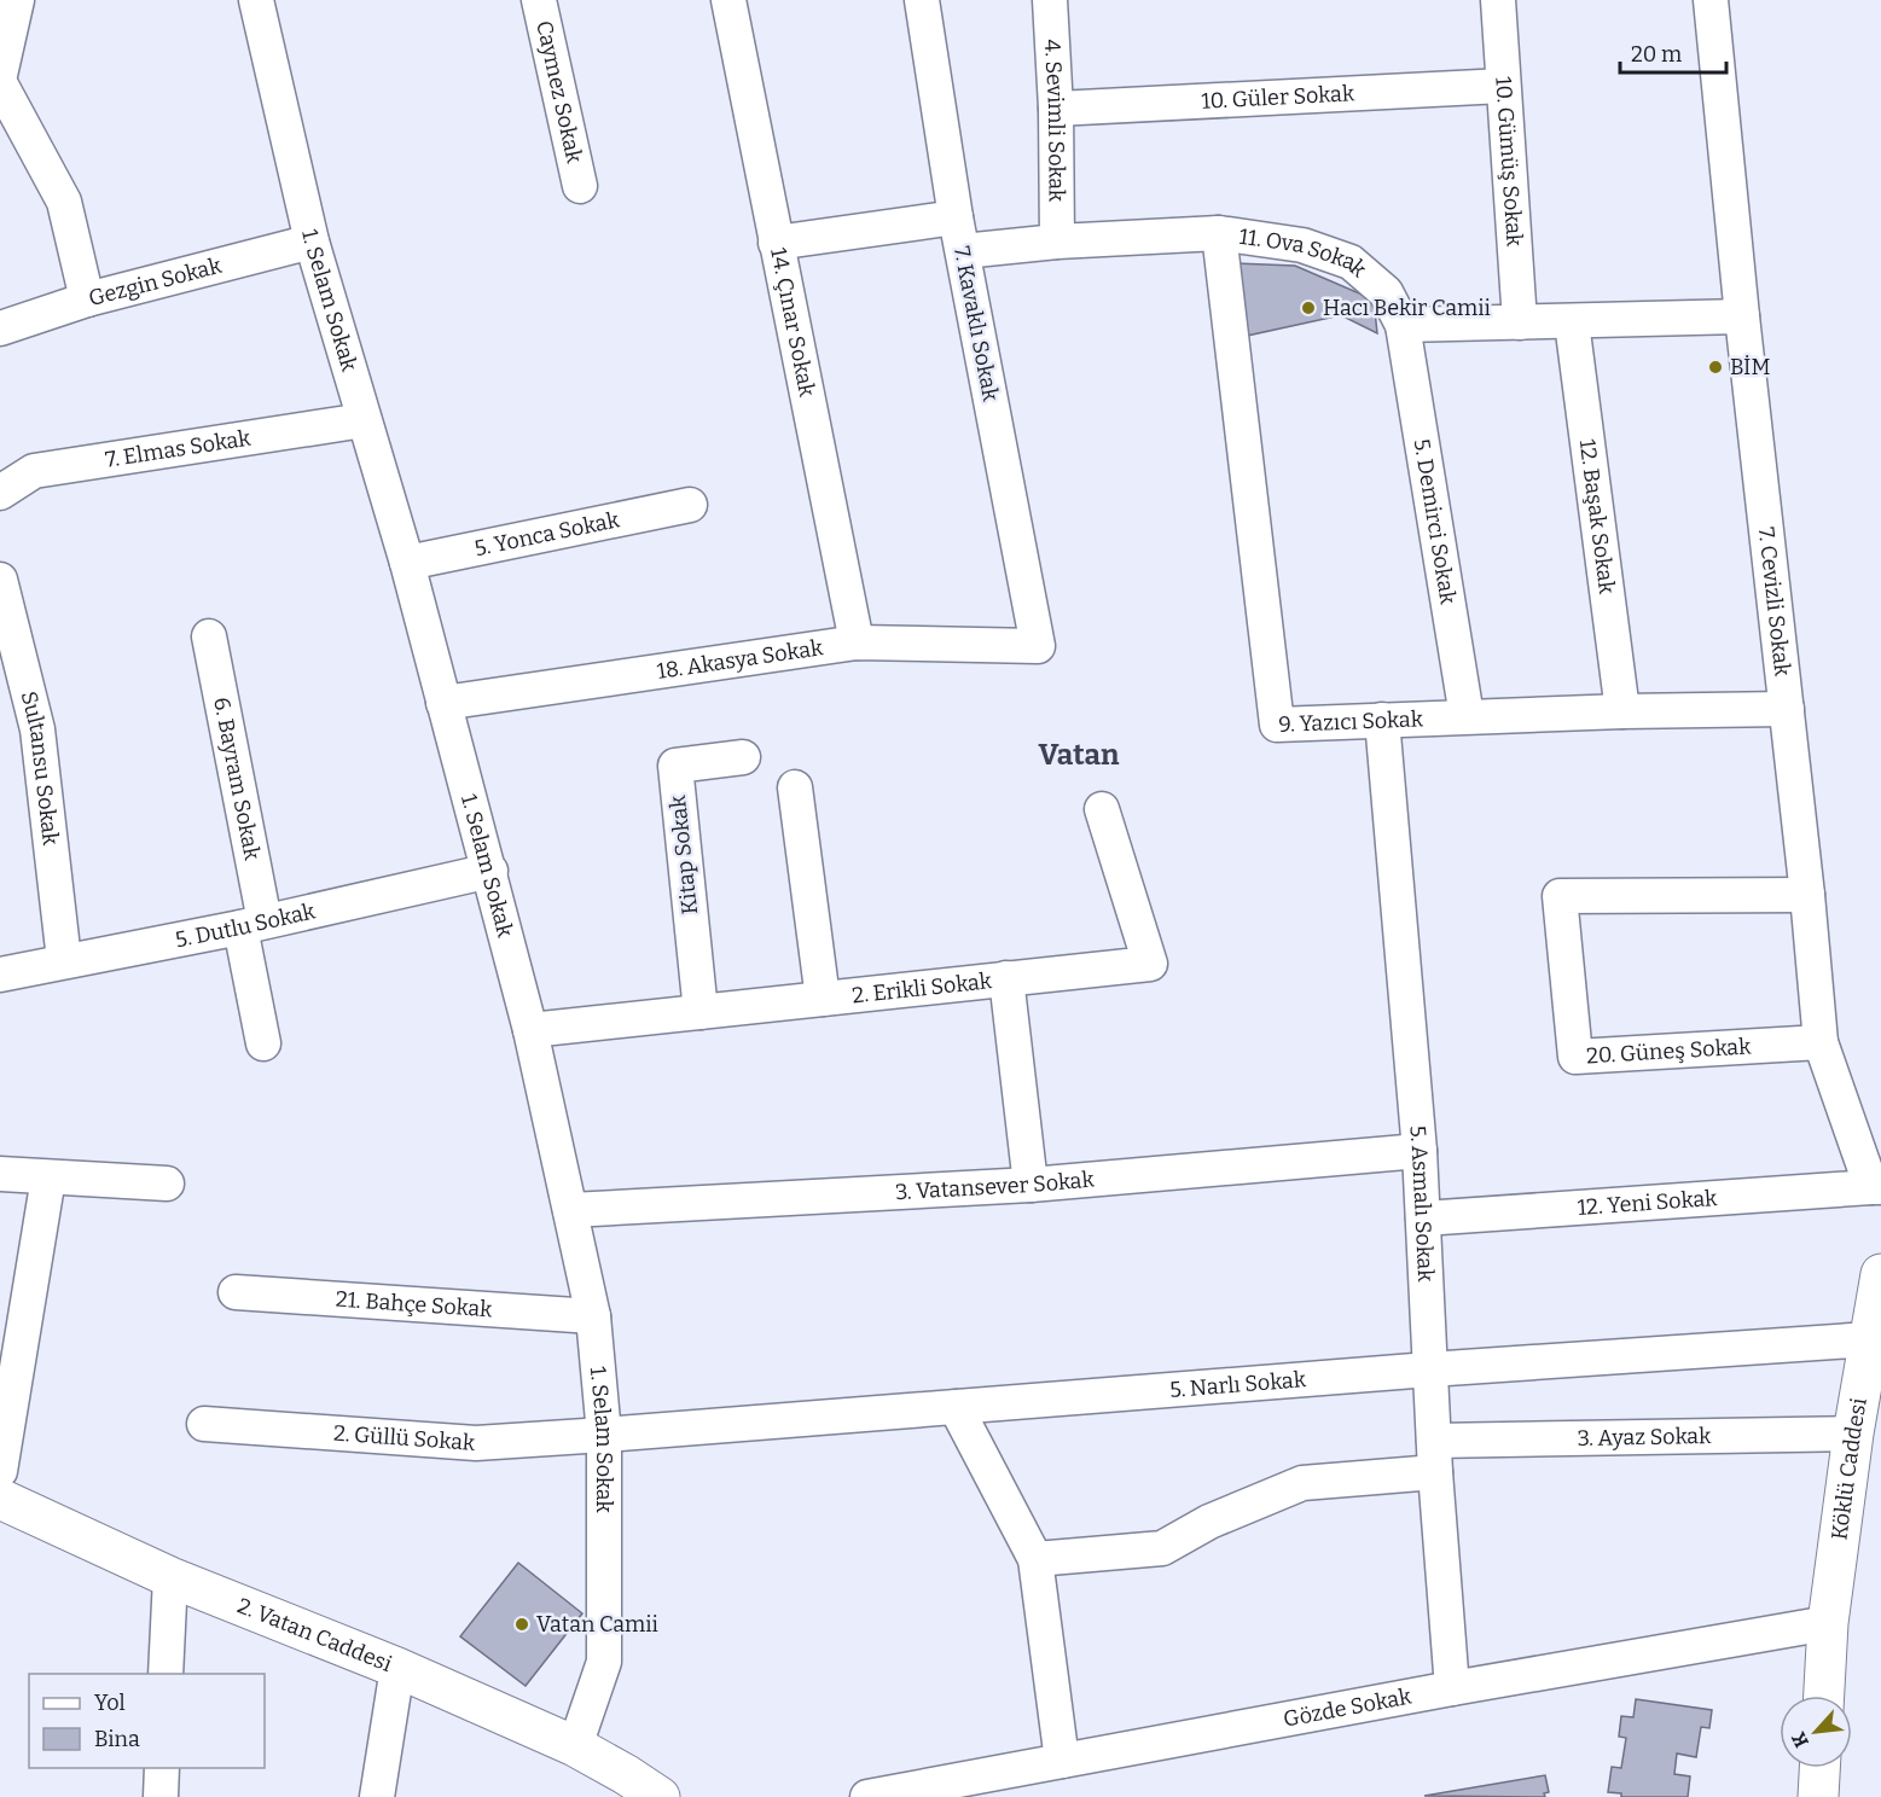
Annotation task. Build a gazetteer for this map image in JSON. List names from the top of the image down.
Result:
{
  "streets": {
    "main road": ["Köklü Caddesi", "2. Vatan Caddesi"],
    "street": [
      "Caymez Sokak",
      "10. Güler Sokak",
      "4. Sevimli Sokak",
      "10. Gümüş Sokak",
      "11. Ova Sokak",
      "Gezgin Sokak",
      "1. Selam Sokak",
      "14. Çınar Sokak",
      "7. Kavaklı Sokak",
      "7. Elmas Sokak",
      "12. Başak Sokak",
      "5. Demirci Sokak",
      "5. Yonca Sokak",
      "7. Cevizli Sokak",
      "18. Akasya Sokak",
      "9. Yazıcı Sokak",
      "Sultansu Sokak",
      "6. Bayram Sokak",
      "Kitap Sokak",
      "5. Dutlu Sokak",
      "2. Erikli Sokak",
      "20. Güneş Sokak",
      "3. Vatansever Sokak",
      "12. Yeni Sokak",
      "5. Asmalı Sokak",
      "21. Bahçe Sokak",
      "5. Narlı Sokak",
      "2. Güllü Sokak",
      "3. Ayaz Sokak",
      "Gözde Sokak"
    ]
  },
  "crossings": [
    ["10. Güler Sokak", "4. Sevimli Sokak"],
    ["10. Güler Sokak", "10. Gümüş Sokak"],
    ["4. Sevimli Sokak", "11. Ova Sokak"],
    ["11. Ova Sokak", "7. Kavaklı Sokak"],
    ["11. Ova Sokak", "5. Demirci Sokak"],
    ["11. Ova Sokak", "9. Yazıcı Sokak"],
    ["Gezgin Sokak", "1. Selam Sokak"],
    ["1. Selam Sokak", "7. Elmas Sokak"],
    ["1. Selam Sokak", "5. Yonca Sokak"],
    ["1. Selam Sokak", "18. Akasya Sokak"],
    ["1. Selam Sokak", "5. Dutlu Sokak"],
    ["1. Selam Sokak", "2. Erikli Sokak"],
    ["1. Selam Sokak", "3. Vatansever Sokak"],
    ["1. Selam Sokak", "21. Bahçe Sokak"],
    ["1. Selam Sokak", "5. Narlı Sokak"],
    ["1. Selam Sokak", "2. Güllü Sokak"],
    ["1. Selam Sokak", "2. Vatan Caddesi"],
    ["14. Çınar Sokak", "18. Akasya Sokak"],
    ["7. Kavaklı Sokak", "18. Akasya Sokak"],
    ["12. Başak Sokak", "9. Yazıcı Sokak"],
    ["5. Demirci Sokak", "9. Yazıcı Sokak"],
    ["7. Cevizli Sokak", "9. Yazıcı Sokak"],
    ["7. Cevizli Sokak", "20. Güneş Sokak"],
    ["7. Cevizli Sokak", "12. Yeni Sokak"],
    ["9. Yazıcı Sokak", "5. Asmalı Sokak"],
    ["Sultansu Sokak", "5. Dutlu Sokak"],
    ["6. Bayram Sokak", "5. Dutlu Sokak"],
    ["Kitap Sokak", "2. Erikli Sokak"],
    ["3. Vatansever Sokak", "5. Asmalı Sokak"],
    ["12. Yeni Sokak", "5. Asmalı Sokak"],
    ["5. Asmalı Sokak", "5. Narlı Sokak"],
    ["5. Asmalı Sokak", "3. Ayaz Sokak"],
    ["5. Asmalı Sokak", "Gözde Sokak"],
    ["5. Narlı Sokak", "2. Güllü Sokak"],
    ["5. Narlı Sokak", "Köklü Caddesi"],
    ["3. Ayaz Sokak", "Köklü Caddesi"],
    ["Köklü Caddesi", "Gözde Sokak"]
  ],
  "districts": ["Vatan"],
  "places": ["Hacı Bekir Camii", "BİM", "Vatan Camii"],
  "legend": ["Yol", "Bina"],
  "scale_bar": "20 m",
  "north": "bottom left"
}
